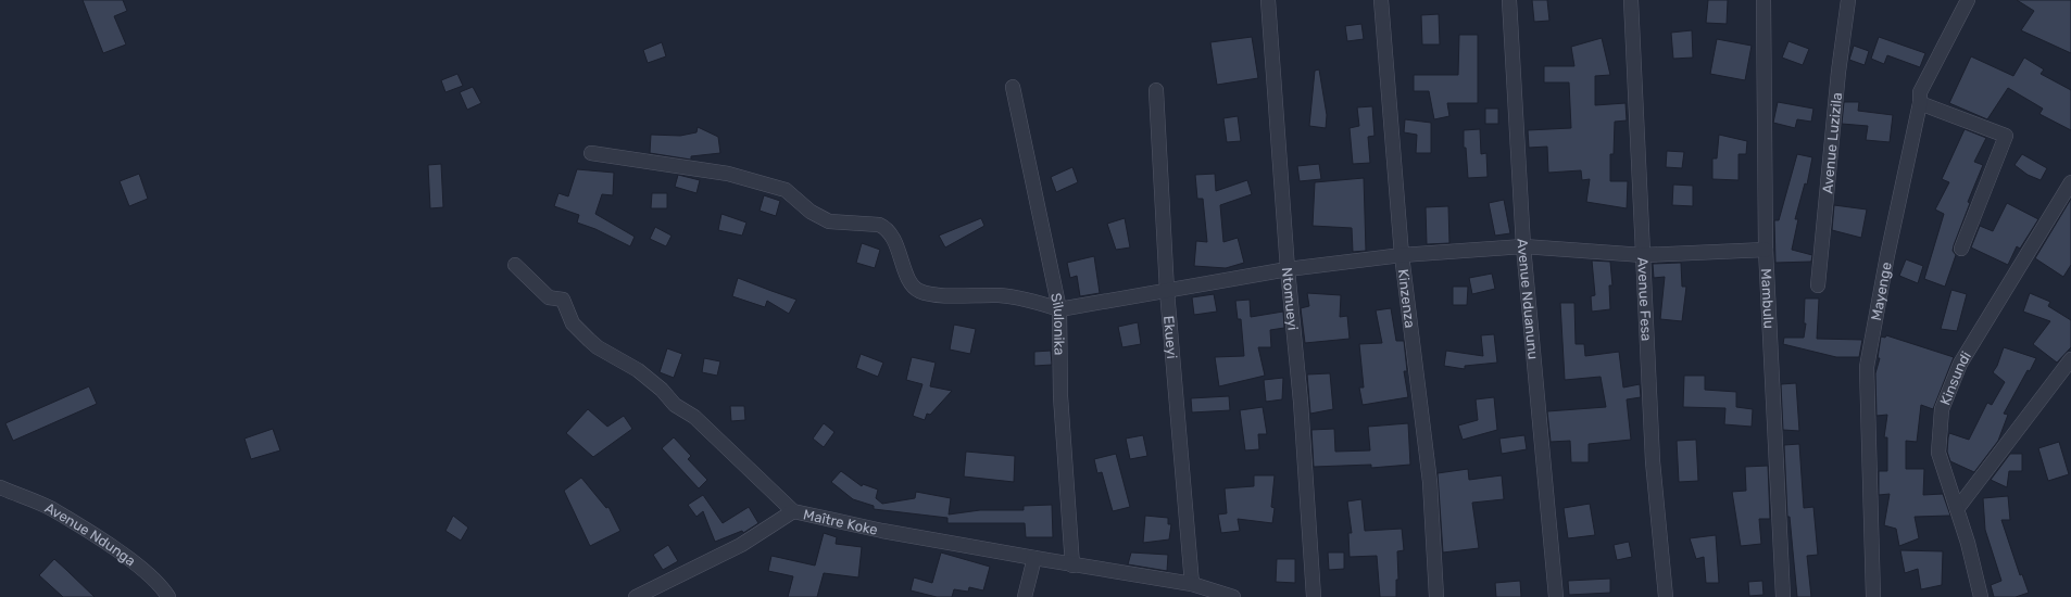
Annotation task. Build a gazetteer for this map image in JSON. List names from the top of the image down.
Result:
{
  "streets": {
    "street": [
      "Avenue Luzizila",
      "Mayenge",
      "Ntomueyi",
      "Kinzenza",
      "Avenue Nduanunu",
      "Avenue Fesa",
      "Mambulu",
      "Silulonika",
      "Ekueyi",
      "Kinsundi",
      "Maître Koke",
      "Avenue Ndunga"
    ]
  },
  "crossings": [
    ["Silulonika", "Maître Koke"],
    ["Ekueyi", "Maître Koke"]
  ]
}
